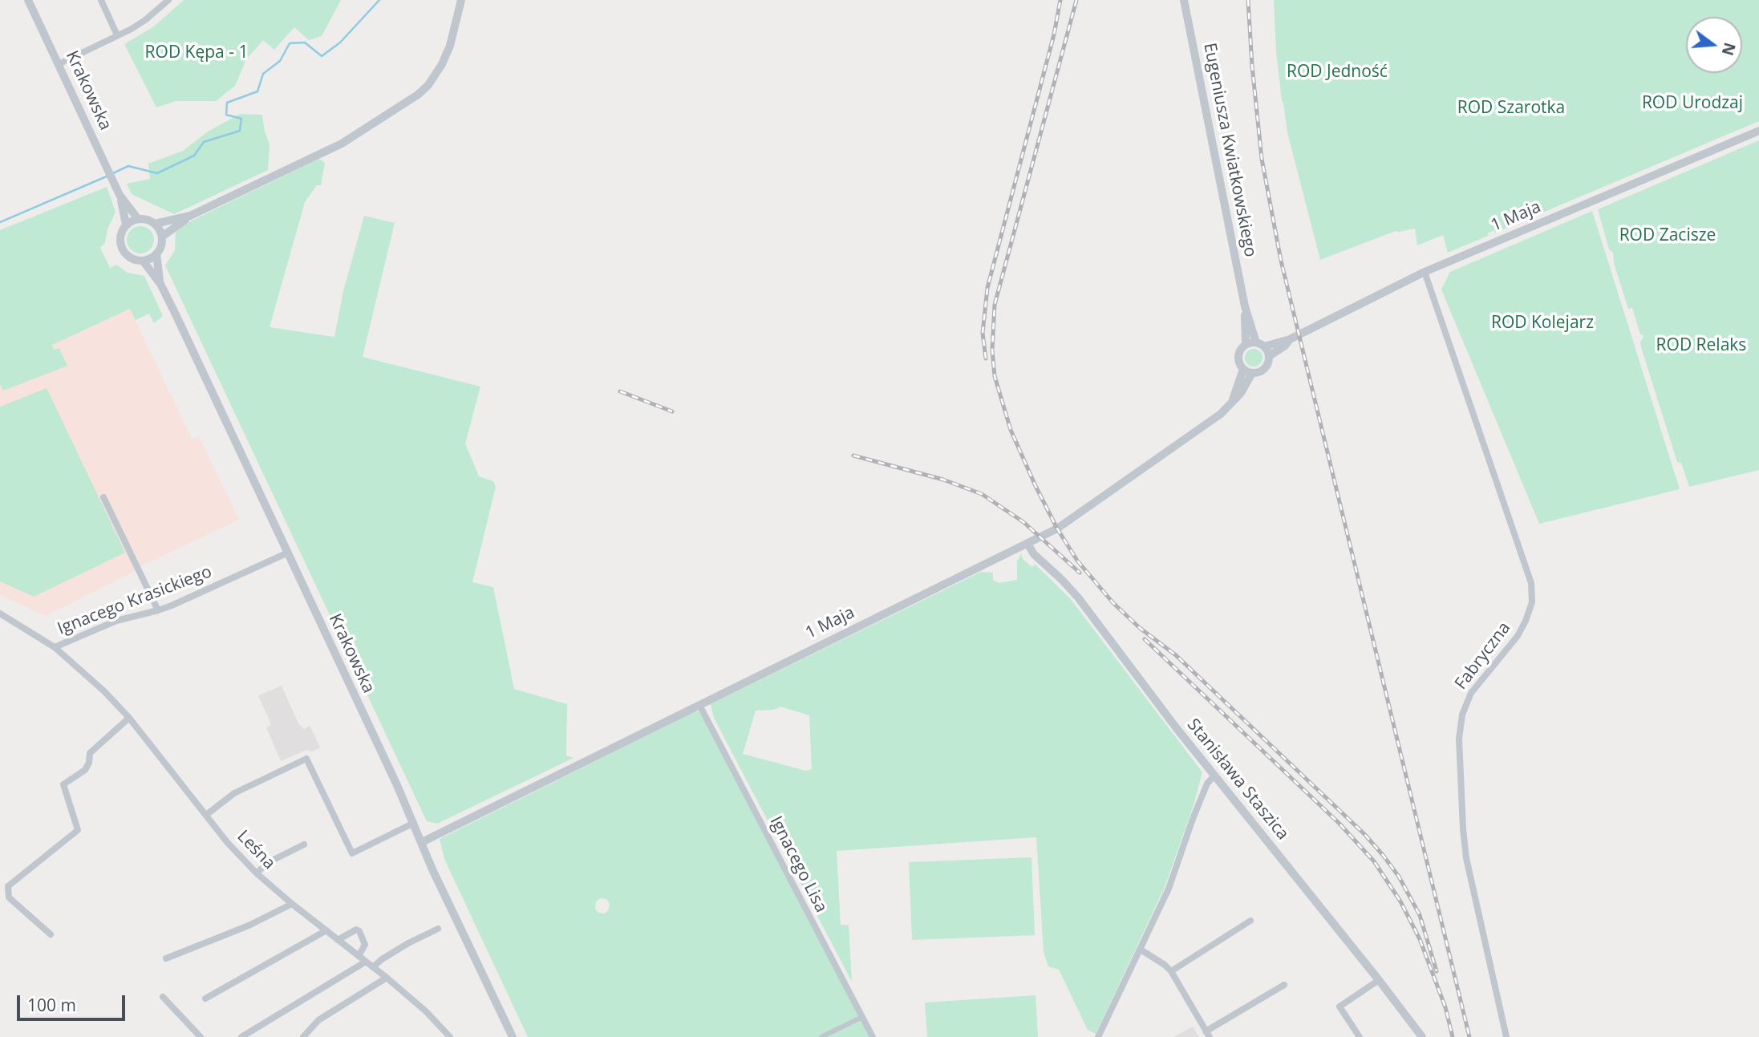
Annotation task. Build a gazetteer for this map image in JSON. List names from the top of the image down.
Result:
{
  "streets": {
    "street": [
      "Krakowska",
      "Eugeniusza Kwiatkowskiego",
      "1 Maja",
      "Ignacego Krasickiego",
      "Fabryczna",
      "Stanisława Staszica",
      "Leśna",
      "Ignacego Lisa"
    ]
  },
  "crossings": [
    ["Krakowska", "1 Maja"],
    ["Krakowska", "Ignacego Krasickiego"],
    ["Eugeniusza Kwiatkowskiego", "1 Maja"],
    ["1 Maja", "Fabryczna"],
    ["1 Maja", "Stanisława Staszica"],
    ["1 Maja", "Ignacego Lisa"],
    ["Ignacego Krasickiego", "Leśna"]
  ],
  "parks": [
    "ROD Kępa - 1",
    "ROD Jedność",
    "ROD Urodzaj",
    "ROD Szarotka",
    "ROD Zacisze",
    "ROD Kolejarz",
    "ROD Relaks"
  ],
  "scale_bar": "100 m",
  "north": "right"
}
